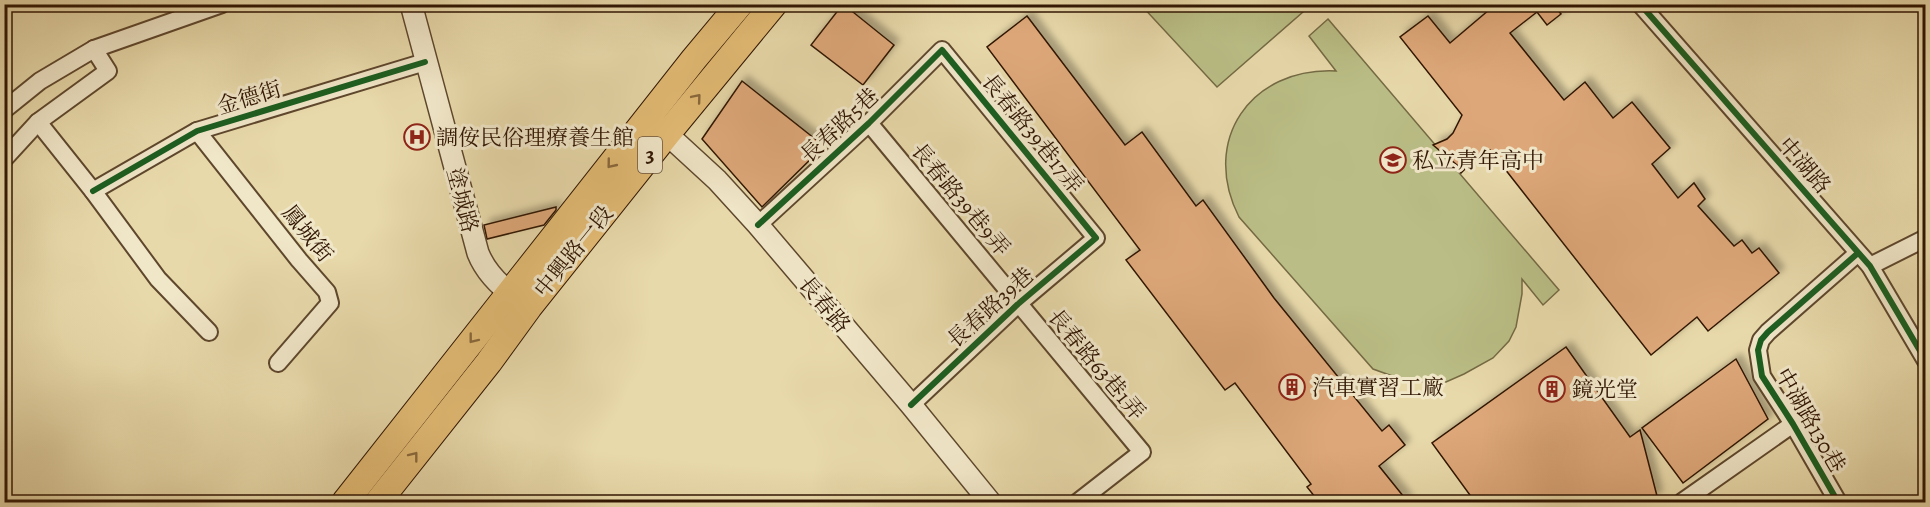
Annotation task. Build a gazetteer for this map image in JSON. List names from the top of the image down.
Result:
{
  "streets": {
    "main road": ["3", "中興路一段"],
    "street": [
      "金德街",
      "長春路5巷",
      "長春路39巷17弄",
      "中湖路",
      "長春路39巷9弄",
      "塗城路",
      "鳳城街",
      "長春路",
      "長春路39巷",
      "長春路63巷1弄",
      "中湖路130巷"
    ]
  },
  "crossings": [
    ["金德街", "塗城路"],
    ["金德街", "鳳城街"],
    ["長春路5巷", "長春路39巷17弄"],
    ["長春路5巷", "長春路39巷9弄"],
    ["長春路5巷", "長春路"],
    ["長春路39巷17弄", "長春路39巷"],
    ["中湖路", "中湖路130巷"],
    ["長春路39巷9弄", "長春路39巷"],
    ["長春路39巷9弄", "長春路63巷1弄"],
    ["塗城路", "中興路一段"],
    ["中興路一段", "長春路"],
    ["長春路", "長春路39巷"],
    ["長春路39巷", "長春路63巷1弄"]
  ],
  "places": {
    "hospital": ["調侒民俗理療養生館"],
    "school or university": ["私立青年高中"],
    "building": ["汽車實習工廠", "鏡光堂"]
  }
}
